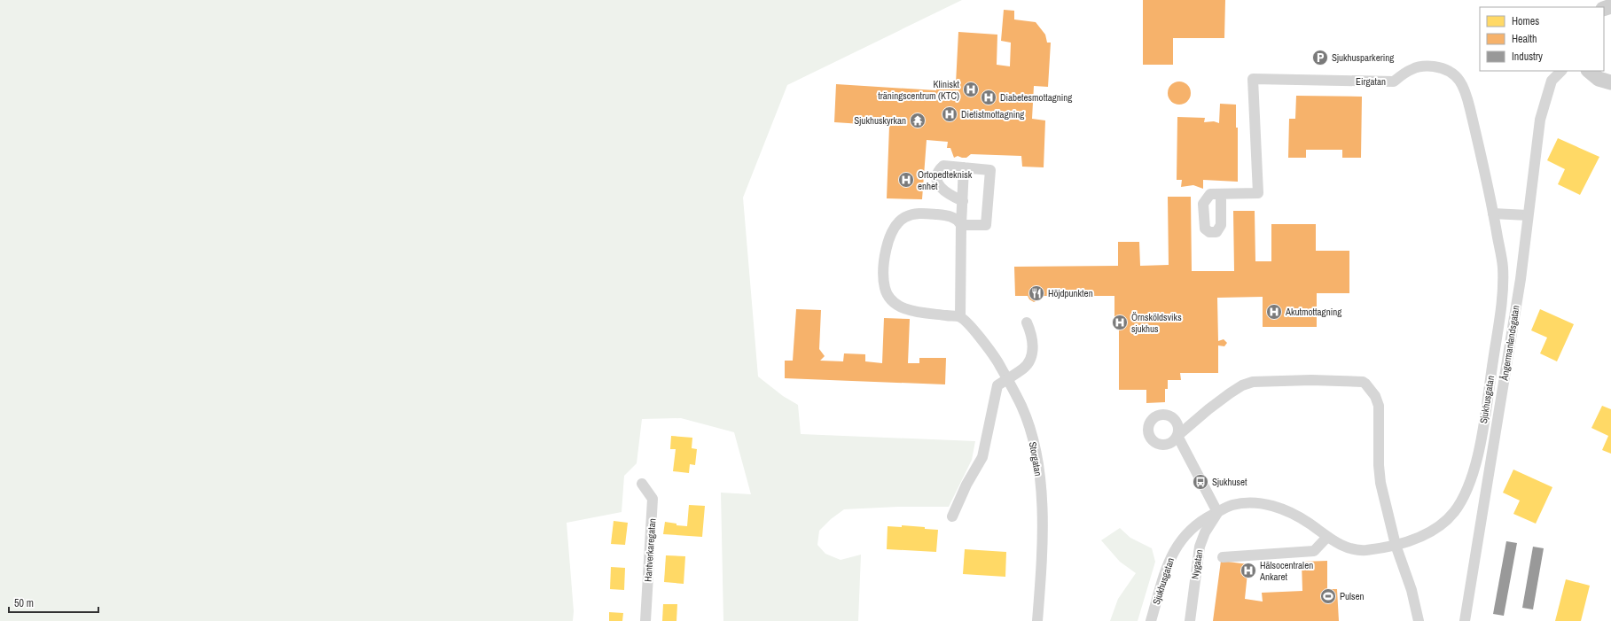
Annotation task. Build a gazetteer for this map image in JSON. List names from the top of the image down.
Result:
{
  "streets": {
    "street": [
      "Eirgatan",
      "Ångermanlandsgatan",
      "Sjukhusgatan",
      "Storgatan",
      "Hantverkaregatan",
      "Nygatan"
    ]
  },
  "crossings": [
    ["Eirgatan", "Sjukhusgatan"],
    ["Sjukhusgatan", "Nygatan"]
  ],
  "places": {
    "parking": ["Sjukhusparkering"],
    "hospital": [
      "Kliniskt träningscentrum (KTC)",
      "Diabetesmottagning",
      "Dietistmottagning",
      "Ortopedteknisk enhet",
      "Akutmottagning",
      "Örnsköldsviks sjukhus",
      "Hälsocentralen Ankaret"
    ],
    "temple": ["Sjukhuskyrkan"],
    "restaurant": ["Höjdpunkten"],
    "bus stop": ["Sjukhuset"],
    "sports": ["Pulsen"]
  },
  "legend": ["Homes", "Health", "Industry"],
  "scale_bar": "50 m"
}
